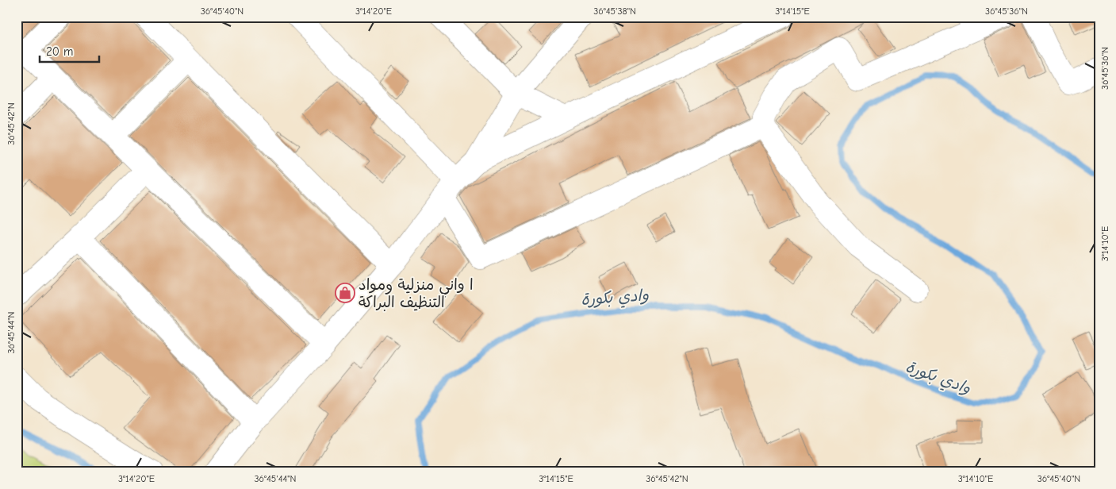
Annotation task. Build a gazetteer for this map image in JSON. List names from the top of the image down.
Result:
{
  "water": ["وادي بكورة"],
  "places": {
    "shop": ["ا واني منزلية ومواد التنظيف البراكة"]
  },
  "scale_bar": "20 m",
  "coordinates": [
    "36°45'40\"N",
    "3°14'20\"E",
    "36°45'38\"N",
    "3°14'15\"E",
    "36°45'36\"N",
    "36°45'42\"N",
    "3°14'10\"E",
    "36°45'44\"N"
  ]
}
